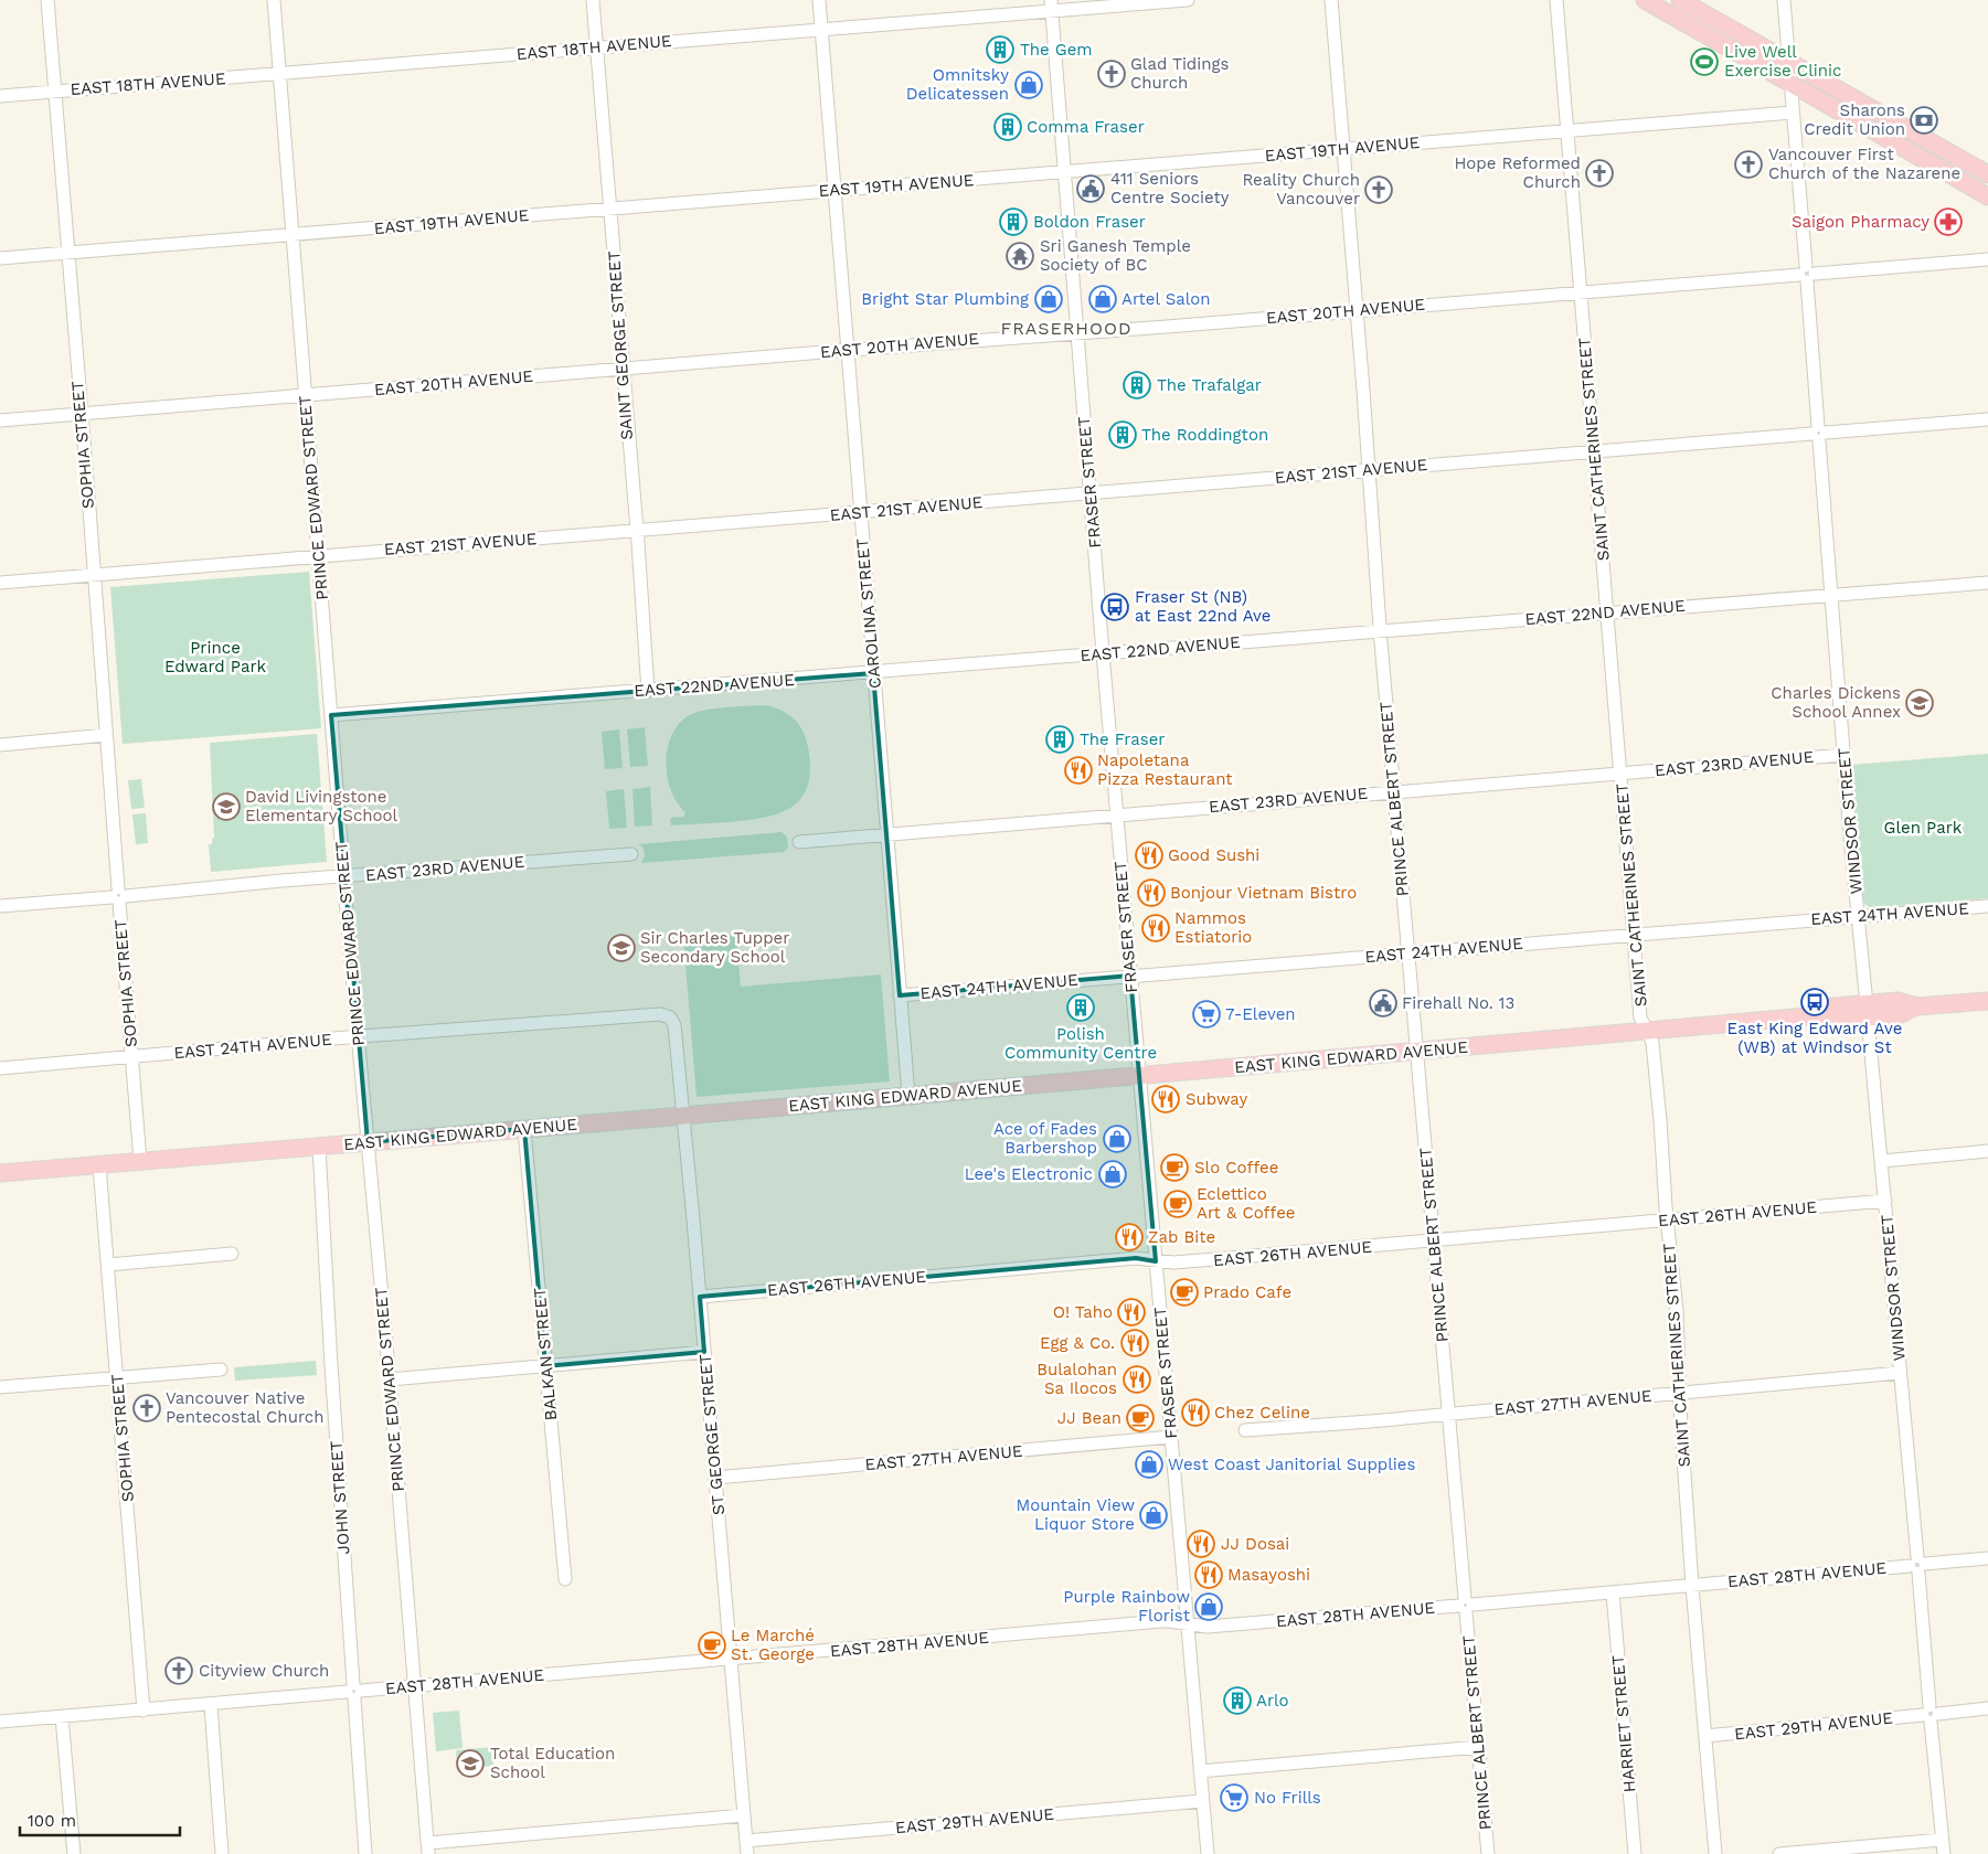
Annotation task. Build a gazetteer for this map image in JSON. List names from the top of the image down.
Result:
{
  "streets": {
    "main road": ["EAST KING EDWARD AVENUE"],
    "street": [
      "EAST 18TH AVENUE",
      "EAST 19TH AVENUE",
      "EAST 20TH AVENUE",
      "SAINT GEORGE STREET",
      "SOPHIA STREET",
      "SAINT CATHERINES STREET",
      "EAST 21ST AVENUE",
      "FRASER STREET",
      "PRINCE EDWARD STREET",
      "EAST 22ND AVENUE",
      "CAROLINA STREET",
      "EAST 23RD AVENUE",
      "PRINCE ALBERT STREET",
      "WINDSOR STREET",
      "EAST 24TH AVENUE",
      "EAST 26TH AVENUE",
      "BALKAN STREET",
      "EAST 27TH AVENUE",
      "ST GEORGE STREET",
      "JOHN STREET",
      "EAST 28TH AVENUE",
      "HARRIET STREET",
      "EAST 29TH AVENUE"
    ]
  },
  "crossings": [
    ["EAST 18TH AVENUE", "SAINT GEORGE STREET"],
    ["EAST 18TH AVENUE", "SOPHIA STREET"],
    ["EAST 18TH AVENUE", "FRASER STREET"],
    ["EAST 18TH AVENUE", "PRINCE EDWARD STREET"],
    ["EAST 18TH AVENUE", "CAROLINA STREET"],
    ["EAST 19TH AVENUE", "SAINT GEORGE STREET"],
    ["EAST 19TH AVENUE", "SOPHIA STREET"],
    ["EAST 19TH AVENUE", "SAINT CATHERINES STREET"],
    ["EAST 19TH AVENUE", "FRASER STREET"],
    ["EAST 19TH AVENUE", "PRINCE EDWARD STREET"],
    ["EAST 19TH AVENUE", "CAROLINA STREET"],
    ["EAST 19TH AVENUE", "PRINCE ALBERT STREET"],
    ["EAST 19TH AVENUE", "WINDSOR STREET"],
    ["EAST 20TH AVENUE", "SAINT GEORGE STREET"],
    ["EAST 20TH AVENUE", "SOPHIA STREET"],
    ["EAST 20TH AVENUE", "SAINT CATHERINES STREET"],
    ["EAST 20TH AVENUE", "FRASER STREET"],
    ["EAST 20TH AVENUE", "PRINCE EDWARD STREET"],
    ["EAST 20TH AVENUE", "CAROLINA STREET"],
    ["EAST 20TH AVENUE", "PRINCE ALBERT STREET"],
    ["EAST 20TH AVENUE", "WINDSOR STREET"],
    ["SAINT GEORGE STREET", "EAST 21ST AVENUE"],
    ["SAINT GEORGE STREET", "EAST 22ND AVENUE"],
    ["SOPHIA STREET", "EAST 21ST AVENUE"],
    ["SOPHIA STREET", "EAST 23RD AVENUE"],
    ["SOPHIA STREET", "EAST 24TH AVENUE"],
    ["SOPHIA STREET", "EAST KING EDWARD AVENUE"],
    ["SOPHIA STREET", "EAST 28TH AVENUE"],
    ["SAINT CATHERINES STREET", "EAST 21ST AVENUE"],
    ["SAINT CATHERINES STREET", "EAST 22ND AVENUE"],
    ["SAINT CATHERINES STREET", "EAST 23RD AVENUE"],
    ["SAINT CATHERINES STREET", "EAST 24TH AVENUE"],
    ["SAINT CATHERINES STREET", "EAST KING EDWARD AVENUE"],
    ["SAINT CATHERINES STREET", "EAST 26TH AVENUE"],
    ["SAINT CATHERINES STREET", "EAST 27TH AVENUE"],
    ["SAINT CATHERINES STREET", "EAST 28TH AVENUE"],
    ["SAINT CATHERINES STREET", "EAST 29TH AVENUE"],
    ["EAST 21ST AVENUE", "FRASER STREET"],
    ["EAST 21ST AVENUE", "PRINCE EDWARD STREET"],
    ["EAST 21ST AVENUE", "CAROLINA STREET"],
    ["EAST 21ST AVENUE", "PRINCE ALBERT STREET"],
    ["EAST 21ST AVENUE", "WINDSOR STREET"],
    ["FRASER STREET", "EAST 22ND AVENUE"],
    ["FRASER STREET", "EAST 23RD AVENUE"],
    ["FRASER STREET", "EAST 24TH AVENUE"],
    ["FRASER STREET", "EAST KING EDWARD AVENUE"],
    ["FRASER STREET", "EAST 26TH AVENUE"],
    ["FRASER STREET", "EAST 27TH AVENUE"],
    ["FRASER STREET", "EAST 28TH AVENUE"],
    ["FRASER STREET", "EAST 29TH AVENUE"],
    ["PRINCE EDWARD STREET", "EAST 22ND AVENUE"],
    ["PRINCE EDWARD STREET", "EAST 23RD AVENUE"],
    ["PRINCE EDWARD STREET", "EAST 24TH AVENUE"],
    ["PRINCE EDWARD STREET", "EAST KING EDWARD AVENUE"],
    ["PRINCE EDWARD STREET", "EAST 28TH AVENUE"],
    ["EAST 22ND AVENUE", "CAROLINA STREET"],
    ["EAST 22ND AVENUE", "PRINCE ALBERT STREET"],
    ["EAST 22ND AVENUE", "WINDSOR STREET"],
    ["CAROLINA STREET", "EAST 23RD AVENUE"],
    ["CAROLINA STREET", "EAST 24TH AVENUE"],
    ["CAROLINA STREET", "EAST KING EDWARD AVENUE"],
    ["EAST 23RD AVENUE", "PRINCE ALBERT STREET"],
    ["EAST 23RD AVENUE", "WINDSOR STREET"],
    ["PRINCE ALBERT STREET", "EAST 24TH AVENUE"],
    ["PRINCE ALBERT STREET", "EAST KING EDWARD AVENUE"],
    ["PRINCE ALBERT STREET", "EAST 26TH AVENUE"],
    ["PRINCE ALBERT STREET", "EAST 27TH AVENUE"],
    ["PRINCE ALBERT STREET", "EAST 28TH AVENUE"],
    ["WINDSOR STREET", "EAST 24TH AVENUE"],
    ["WINDSOR STREET", "EAST KING EDWARD AVENUE"],
    ["WINDSOR STREET", "EAST 26TH AVENUE"],
    ["WINDSOR STREET", "EAST 27TH AVENUE"],
    ["WINDSOR STREET", "EAST 28TH AVENUE"],
    ["WINDSOR STREET", "EAST 29TH AVENUE"],
    ["EAST 24TH AVENUE", "ST GEORGE STREET"],
    ["EAST KING EDWARD AVENUE", "BALKAN STREET"],
    ["EAST KING EDWARD AVENUE", "ST GEORGE STREET"],
    ["EAST KING EDWARD AVENUE", "JOHN STREET"],
    ["EAST 26TH AVENUE", "ST GEORGE STREET"],
    ["EAST 27TH AVENUE", "ST GEORGE STREET"],
    ["ST GEORGE STREET", "EAST 28TH AVENUE"],
    ["ST GEORGE STREET", "EAST 29TH AVENUE"],
    ["JOHN STREET", "EAST 28TH AVENUE"],
    ["EAST 28TH AVENUE", "HARRIET STREET"]
  ],
  "districts": ["FRASERHOOD"],
  "parks": ["Prince Edward Park", "Glen Park"],
  "places": {
    "building": [
      "The Gem",
      "Comma Fraser",
      "Boldon Fraser",
      "The Trafalgar",
      "The Roddington",
      "The Fraser",
      "Polish Community Centre",
      "Arlo"
    ],
    "sports": ["Live Well Exercise Clinic"],
    "church": [
      "Glad Tidings Church",
      "Vancouver First Church of the Nazarene",
      "Hope Reformed Church",
      "Reality Church Vancouver",
      "Vancouver Native Pentecostal Church",
      "Cityview Church"
    ],
    "shop": [
      "Omnitsky Delicatessen",
      "Bright Star Plumbing",
      "Artel Salon",
      "Ace of Fades Barbershop",
      "Lee's Electronic",
      "West Coast Janitorial Supplies",
      "Mountain View Liquor Store",
      "Purple Rainbow Florist"
    ],
    "bank": ["Sharons Credit Union"],
    "public building": ["411 Seniors Centre Society", "Firehall No. 13"],
    "pharmacy": ["Saigon Pharmacy"],
    "temple": ["Sri Ganesh Temple Society of BC"],
    "bus stop": ["Fraser St (NB) at East 22nd Ave", "East King Edward Ave (WB) at Windsor St"],
    "school or university": [
      "Charles Dickens School Annex",
      "David Livingstone Elementary School",
      "Sir Charles Tupper Secondary School",
      "Total Education School"
    ],
    "restaurant": [
      "Napoletana Pizza Restaurant",
      "Good Sushi",
      "Bonjour Vietnam Bistro",
      "Nammos Estiatorio",
      "Subway",
      "Zab Bite",
      "O! Taho",
      "Egg & Co.",
      "Bulalohan Sa Ilocos",
      "Chez Celine",
      "JJ Dosai",
      "Masayoshi"
    ],
    "supermarket": ["7-Eleven", "No Frills"],
    "cafe": [
      "Slo Coffee",
      "Eclettico Art & Coffee",
      "Prado Cafe",
      "JJ Bean",
      "Le Marché St. George"
    ]
  },
  "scale_bar": "100 m"
}
